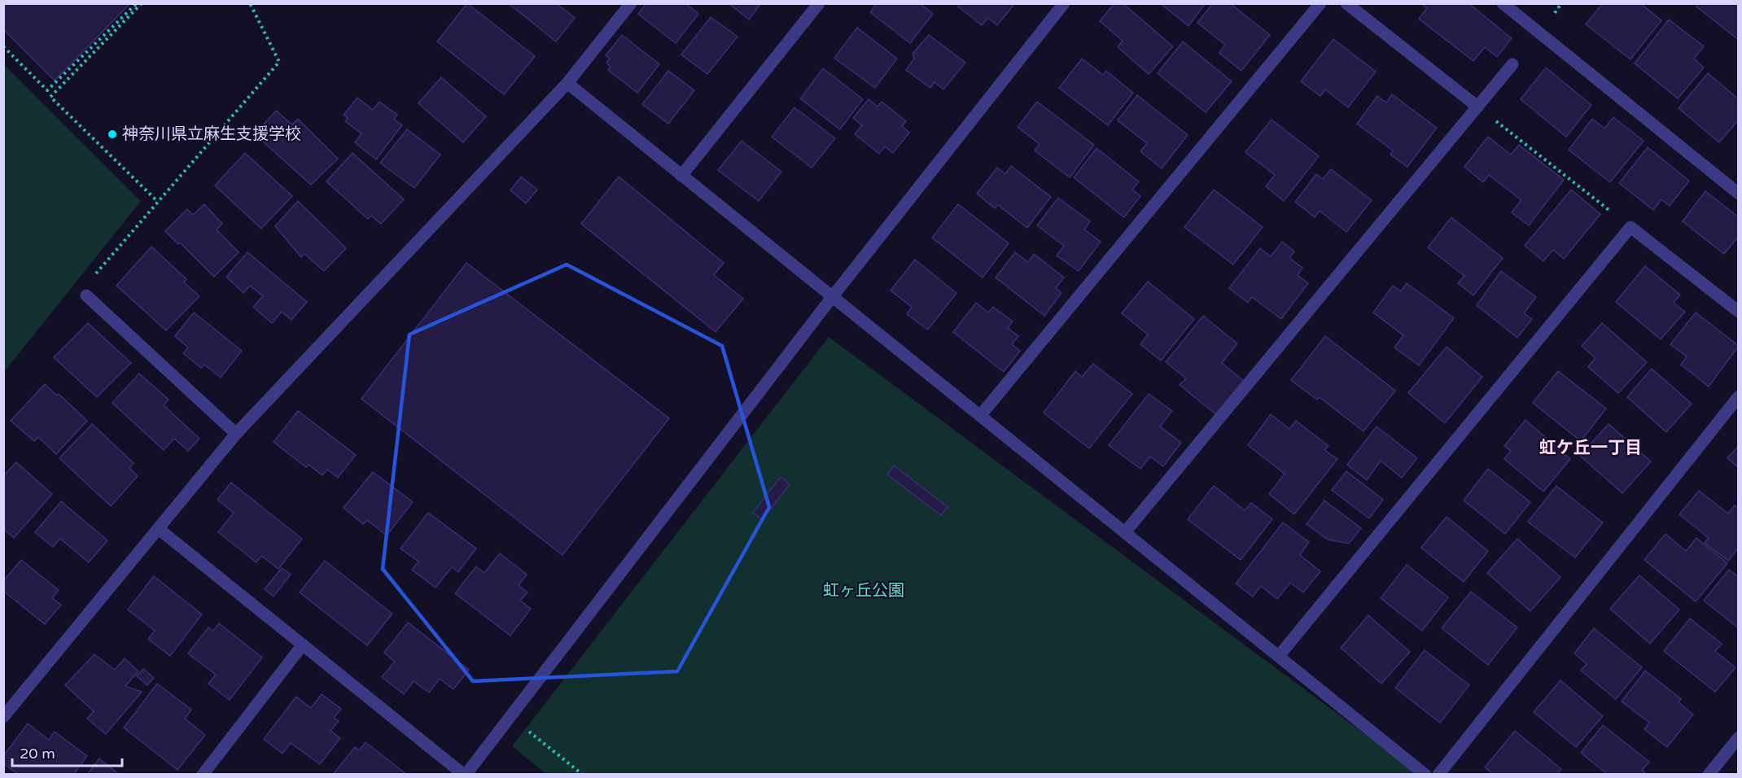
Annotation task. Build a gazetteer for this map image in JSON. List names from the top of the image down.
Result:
{
  "districts": ["虹ケ丘一丁目"],
  "parks": ["虹ヶ丘公園"],
  "places": ["神奈川県立麻生支援学校"],
  "scale_bar": "20 m"
}
